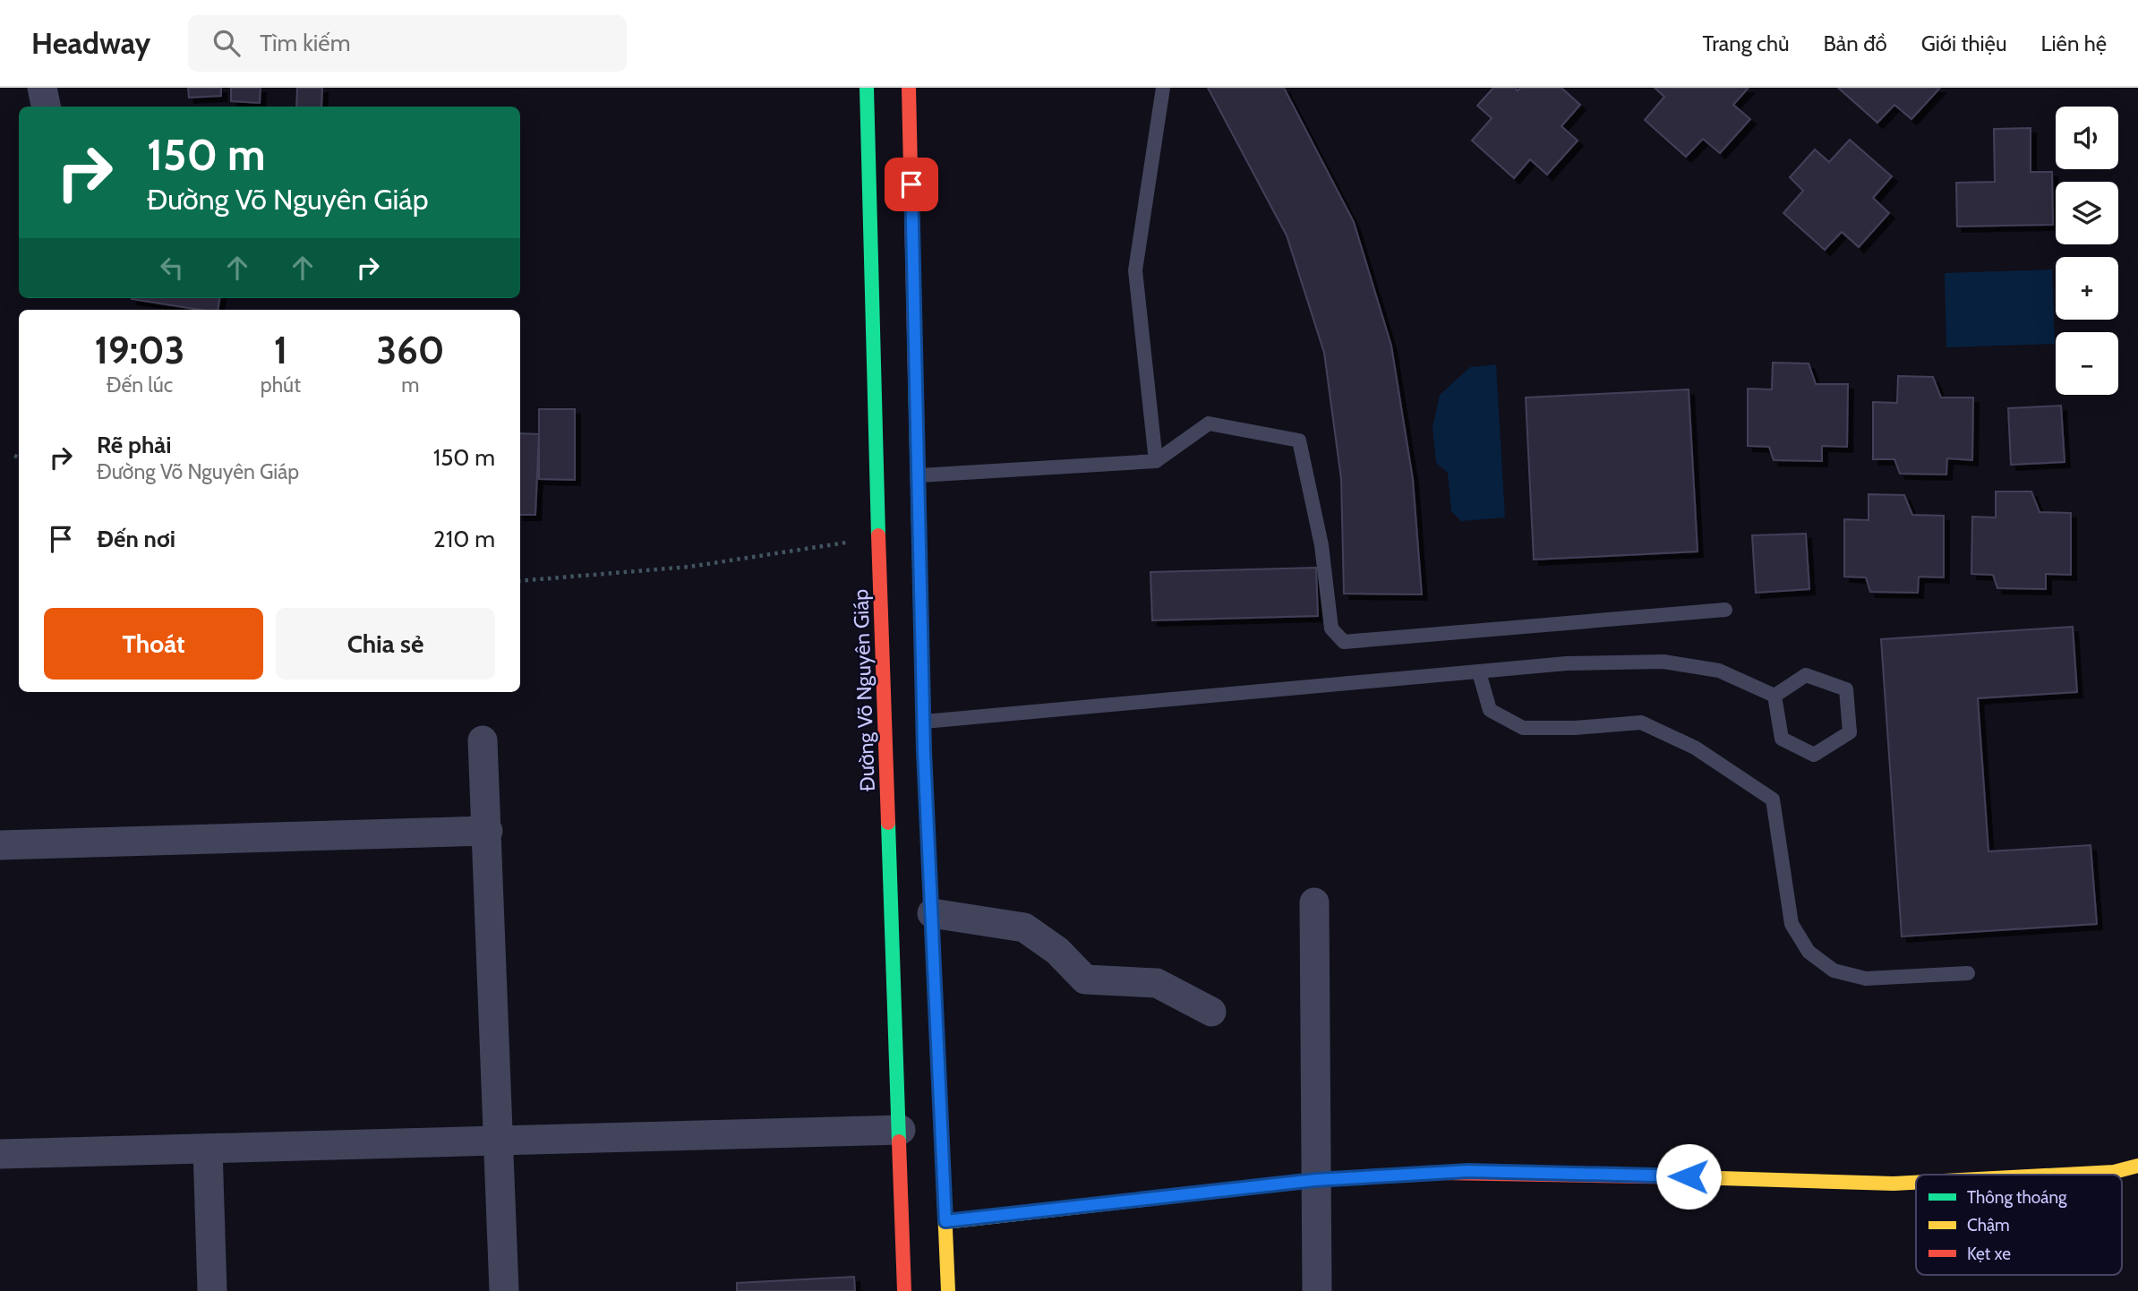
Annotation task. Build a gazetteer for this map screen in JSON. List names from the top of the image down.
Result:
{
  "streets": {
    "main road": ["Đường Võ Nguyên Giáp"]
  },
  "legend": ["Thông thoáng", "Chậm", "Kẹt xe"],
  "page": {
    "header": "Headway",
    "search": "Tìm kiếm",
    "nav": [
      "Trang chủ",
      "Bản đồ",
      "Giới thiệu",
      "Liên hệ"
    ],
    "map_buttons": ["+", "−"],
    "turn": ["150 m", "Đường Võ Nguyên Giáp"],
    "eta": [
      "19:03",
      "Đến lúc",
      "1",
      "phút",
      "360",
      "m"
    ],
    "list": [
      {
        "name": "Rẽ phải",
        "note": "Đường Võ Nguyên Giáp",
        "value": "150 m"
      },
      {
        "name": "Đến nơi",
        "value": "210 m"
      }
    ],
    "buttons": ["Thoát", "Chia sẻ"]
  }
}
